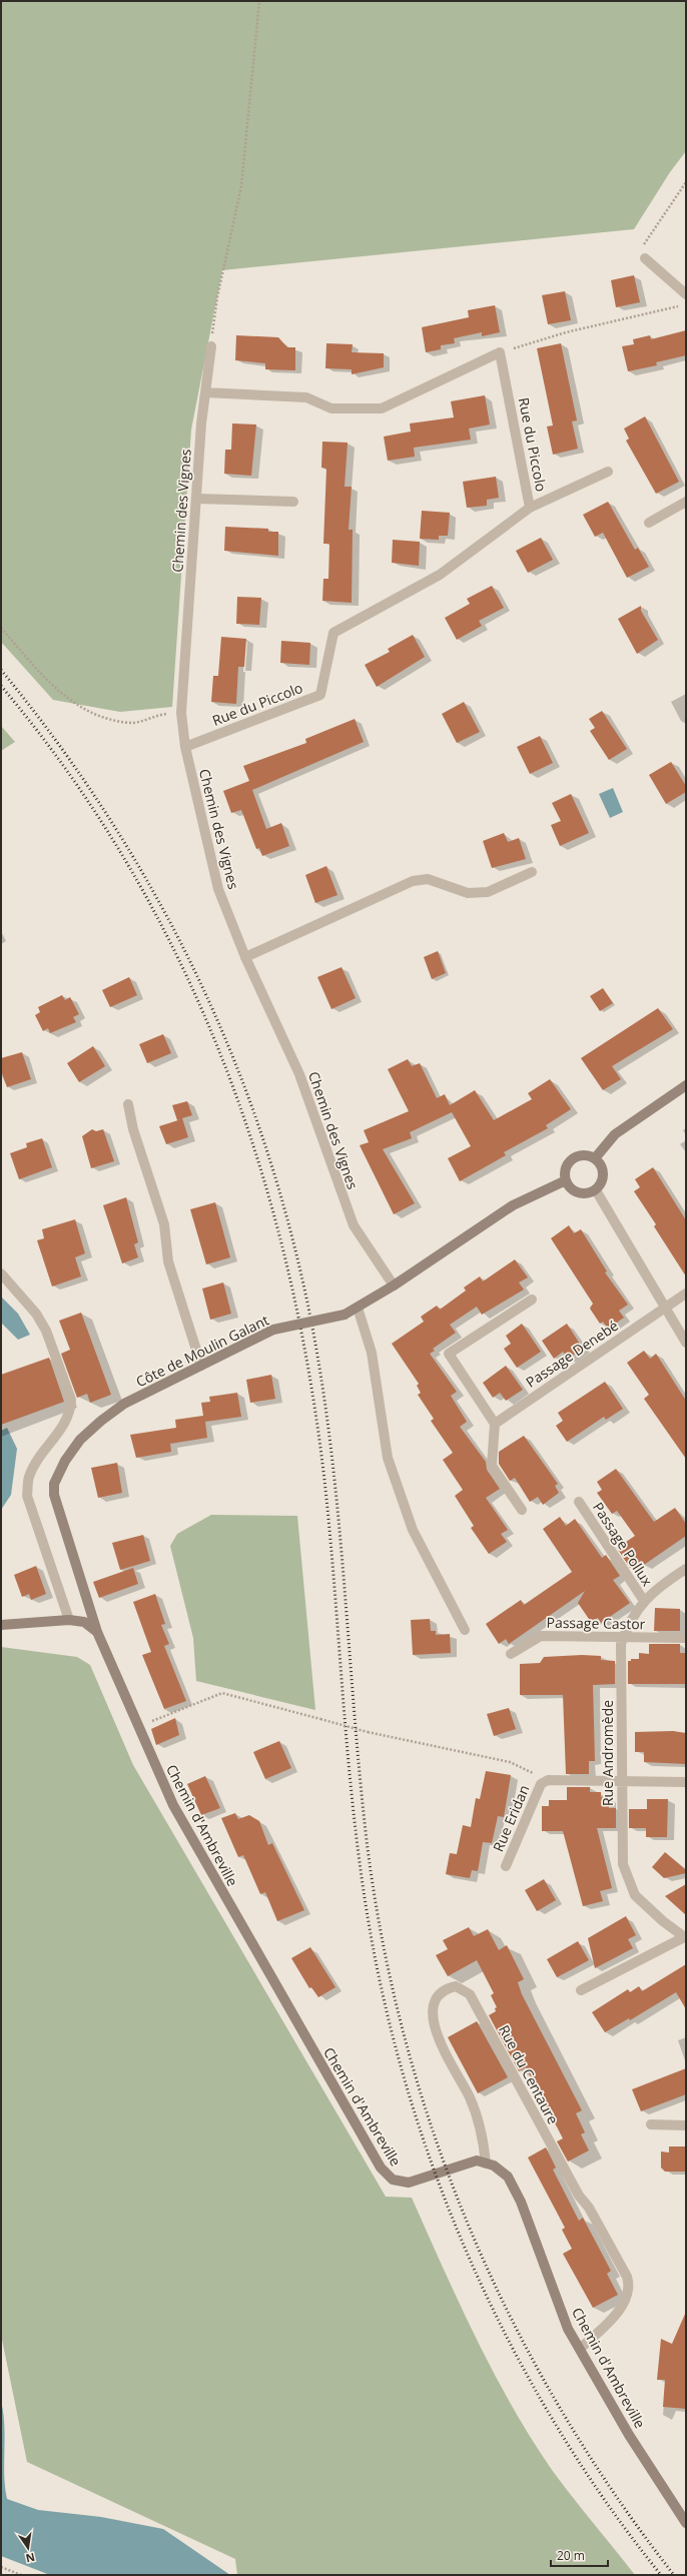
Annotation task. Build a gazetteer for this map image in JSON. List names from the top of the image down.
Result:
{
  "streets": {
    "street": [
      "Rue du Piccolo",
      "Chemin des Vignes",
      "Côte de Moulin Galant",
      "Passage Denebé",
      "Passage Pollux",
      "Passage Castor",
      "Rue Andromède",
      "Rue Eridan",
      "Chemin d'Ambreville",
      "Rue du Centaure"
    ]
  },
  "crossings": [
    ["Rue du Piccolo", "Chemin des Vignes"],
    ["Chemin des Vignes", "Côte de Moulin Galant"],
    ["Côte de Moulin Galant", "Chemin d'Ambreville"],
    ["Passage Pollux", "Rue Andromède"],
    ["Passage Castor", "Rue Andromède"],
    ["Rue Andromède", "Rue Eridan"],
    ["Chemin d'Ambreville", "Rue du Centaure"]
  ],
  "scale_bar": "20 m",
  "north": "bottom"
}
